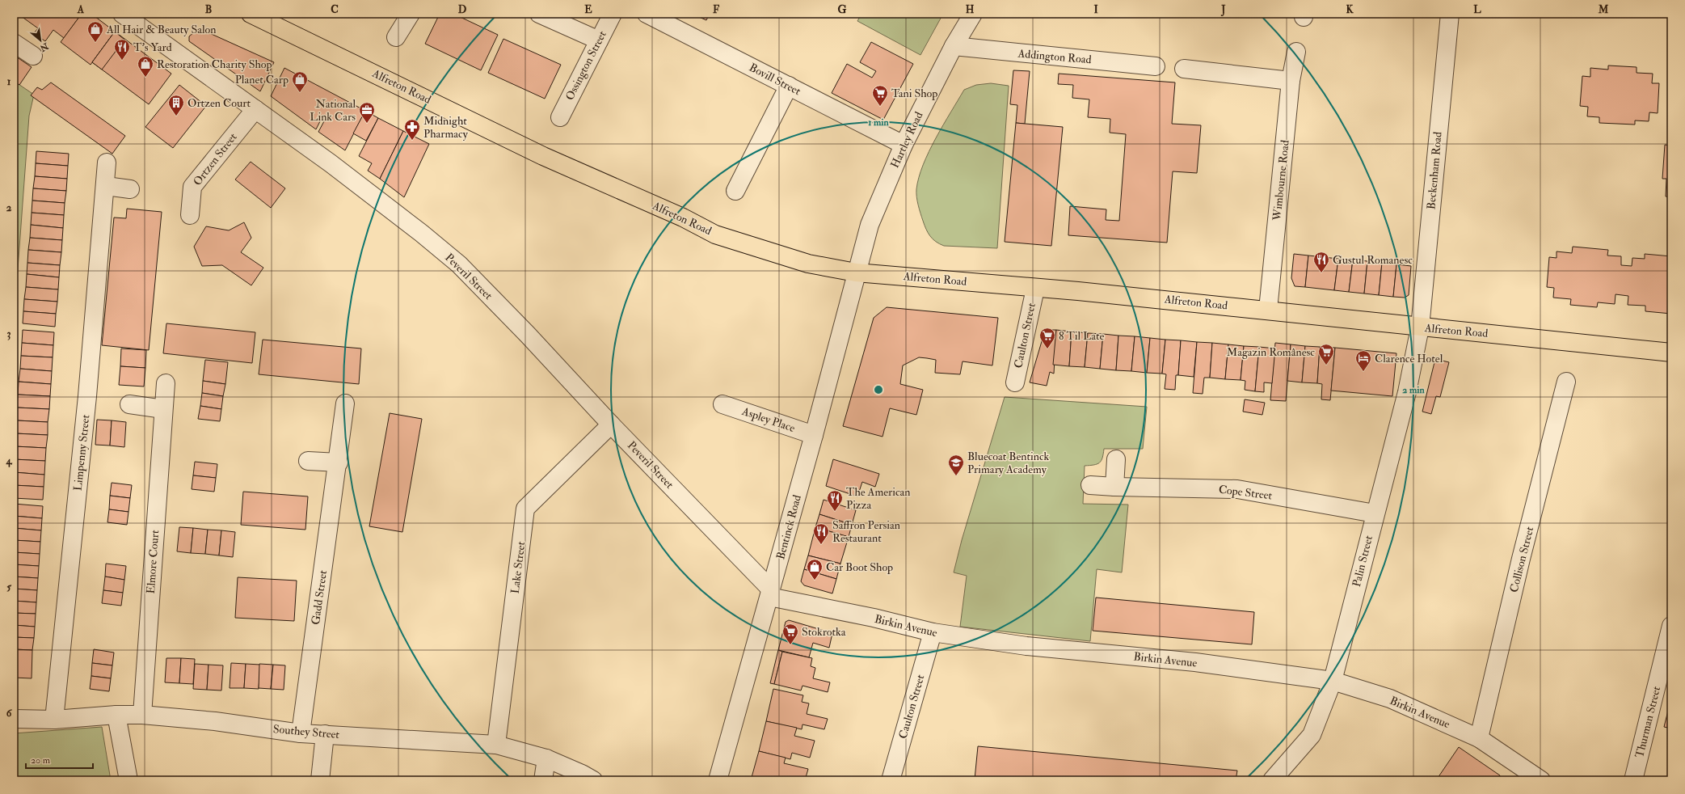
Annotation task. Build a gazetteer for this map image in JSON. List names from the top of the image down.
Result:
{
  "streets": {
    "main road": ["Alfreton Road"],
    "street": [
      "Addington Road",
      "Ossington Street",
      "Bovill Street",
      "Hartley Road",
      "Ortzen Street",
      "Beckenham Road",
      "Wimbourne Road",
      "Peveril Street",
      "Caulton Street",
      "Aspley Place",
      "Limpenny Street",
      "Cope Street",
      "Bentinck Road",
      "Collison Street",
      "Palin Street",
      "Elmore Court",
      "Lake Street",
      "Gadd Street",
      "Birkin Avenue",
      "Thurman Street",
      "Southey Street"
    ]
  },
  "crossings": [
    ["Addington Road", "Hartley Road"],
    ["Bovill Street", "Hartley Road"],
    ["Alfreton Road", "Hartley Road"],
    ["Alfreton Road", "Beckenham Road"],
    ["Alfreton Road", "Wimbourne Road"],
    ["Alfreton Road", "Caulton Street"],
    ["Alfreton Road", "Bentinck Road"],
    ["Alfreton Road", "Palin Street"],
    ["Hartley Road", "Bentinck Road"],
    ["Ortzen Street", "Peveril Street"],
    ["Beckenham Road", "Palin Street"],
    ["Peveril Street", "Bentinck Road"],
    ["Peveril Street", "Lake Street"],
    ["Peveril Street", "Birkin Avenue"],
    ["Caulton Street", "Birkin Avenue"],
    ["Aspley Place", "Bentinck Road"],
    ["Limpenny Street", "Southey Street"],
    ["Cope Street", "Palin Street"],
    ["Bentinck Road", "Birkin Avenue"],
    ["Collison Street", "Birkin Avenue"],
    ["Palin Street", "Birkin Avenue"],
    ["Elmore Court", "Southey Street"],
    ["Lake Street", "Southey Street"],
    ["Gadd Street", "Southey Street"]
  ],
  "places": {
    "shop": [
      "All Hair & Beauty Salon",
      "Restoration Charity Shop",
      "Planet Carp",
      "Car Boot Shop"
    ],
    "restaurant": [
      "T's Yard",
      "Gustul Romanesc",
      "The American Pizza",
      "Saffron Persian Restaurant"
    ],
    "supermarket": [
      "Tani Shop",
      "8 Til Late",
      "Magazin Românesc",
      "Stokrotka"
    ],
    "building": ["Ortzen Court"],
    "office": ["National Link Cars"],
    "pharmacy": ["Midnight Pharmacy"],
    "hotel": ["Clarence Hotel"],
    "school or university": ["Bluecoat Bentinck Primary Academy"]
  },
  "scale_bar": "20 m",
  "north": "bottom right",
  "grid": {
    "columns": [
      "A",
      "B",
      "C",
      "D",
      "E",
      "F",
      "G",
      "H",
      "I",
      "J",
      "K",
      "L",
      "M"
    ],
    "rows": [
      "1",
      "2",
      "3",
      "4",
      "5",
      "6"
    ]
  },
  "rings": ["1 min", "2 min"]
}
